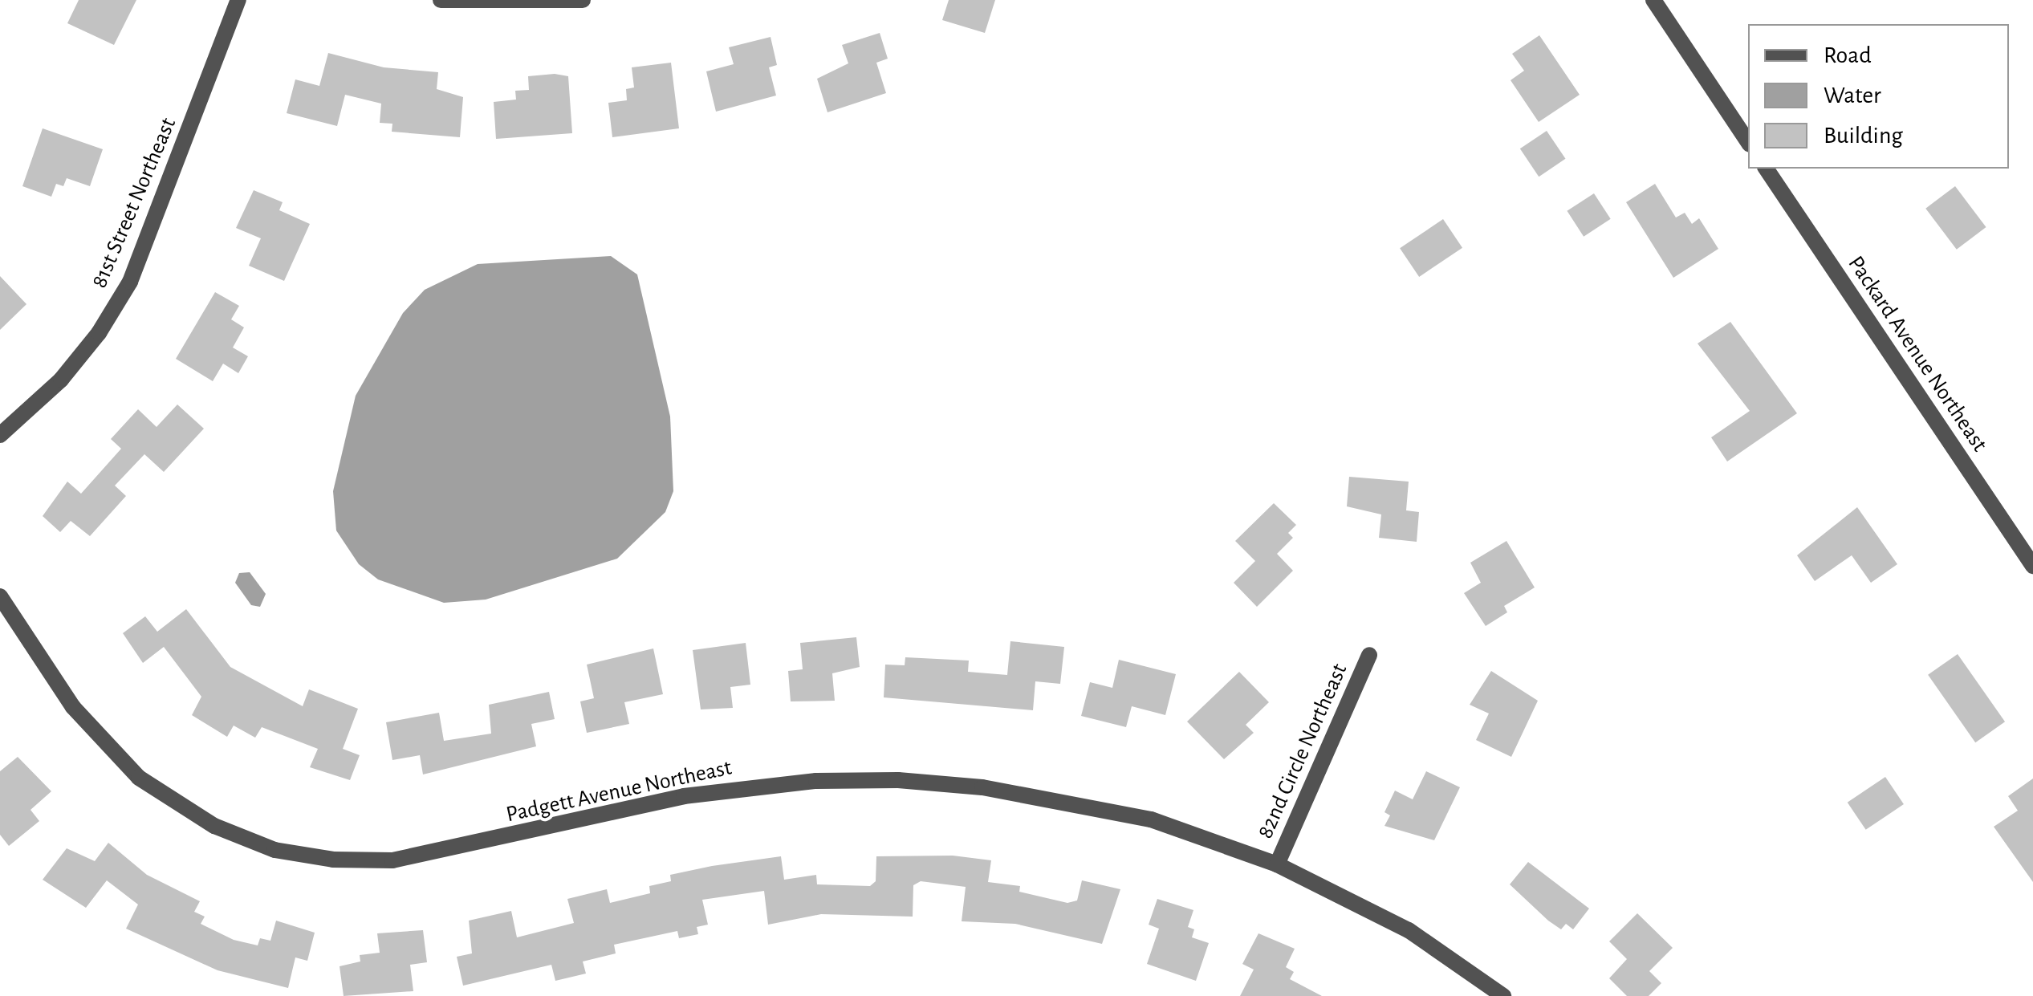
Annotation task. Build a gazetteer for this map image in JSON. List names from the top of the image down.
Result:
{
  "streets": {
    "street": [
      "81st Street Northeast",
      "Packard Avenue Northeast",
      "82nd Circle Northeast",
      "Padgett Avenue Northeast"
    ]
  },
  "crossings": [
    ["82nd Circle Northeast", "Padgett Avenue Northeast"]
  ],
  "legend": ["Road", "Water", "Building"]
}
